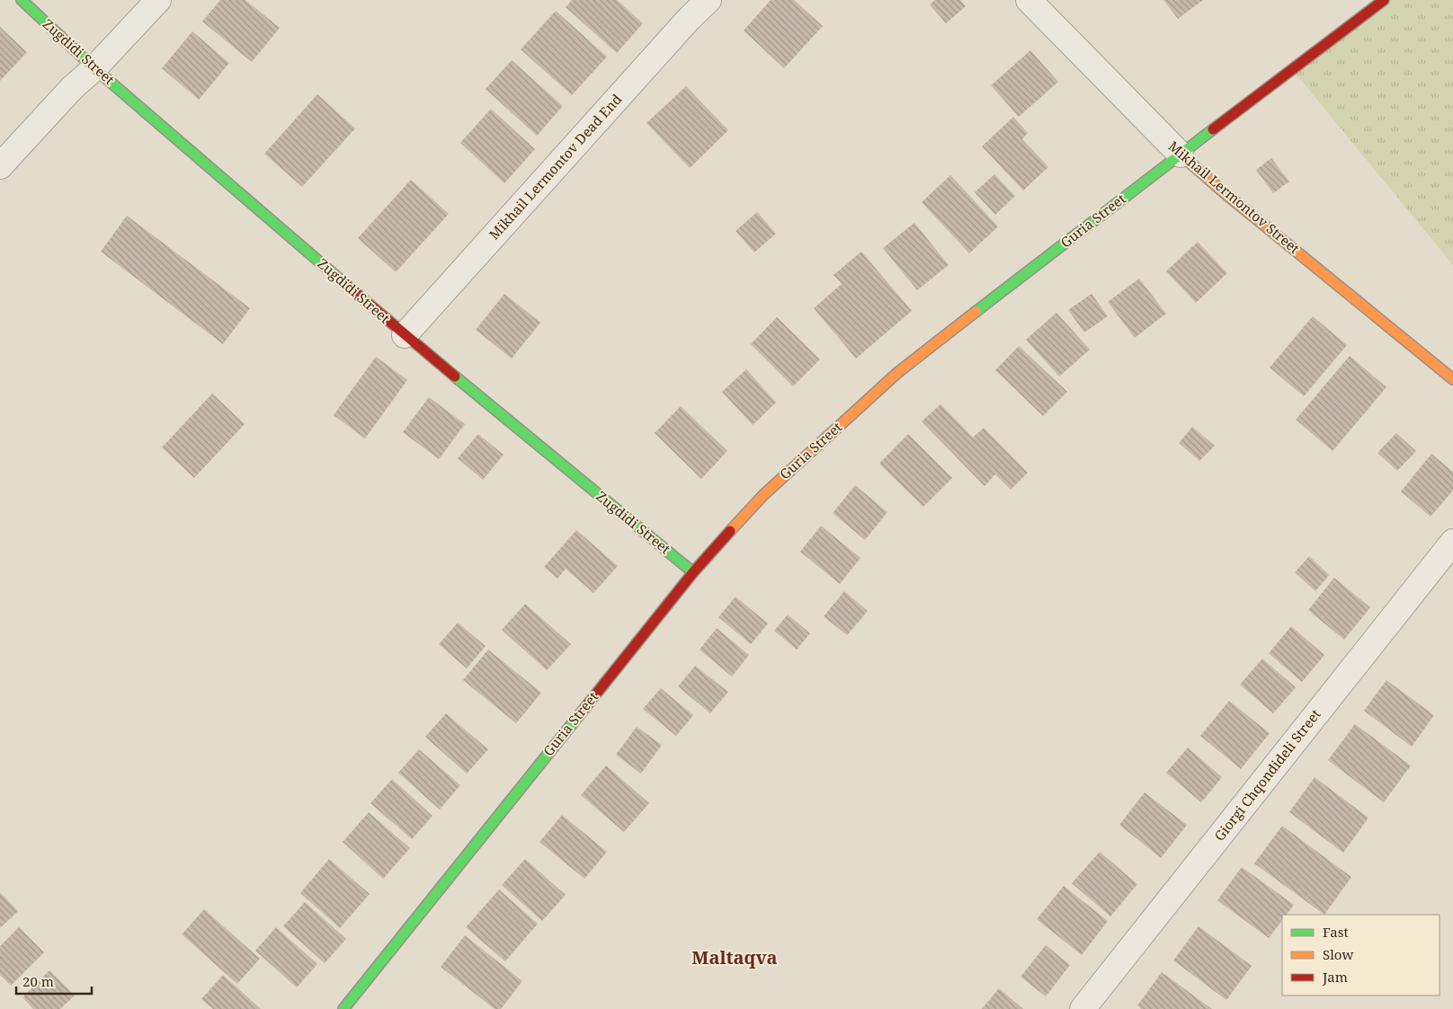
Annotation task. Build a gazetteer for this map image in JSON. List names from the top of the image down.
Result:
{
  "streets": {
    "main road": ["Zugdidi Street", "Mikhail Lermontov Street", "Guria Street"],
    "street": ["Mikhail Lermontov Dead End", "Giorgi Chqondideli Street"]
  },
  "crossings": [
    ["Zugdidi Street", "Mikhail Lermontov Dead End"],
    ["Zugdidi Street", "Guria Street"],
    ["Mikhail Lermontov Street", "Guria Street"]
  ],
  "districts": ["Maltaqva"],
  "legend": ["Fast", "Slow", "Jam"],
  "scale_bar": "20 m"
}
